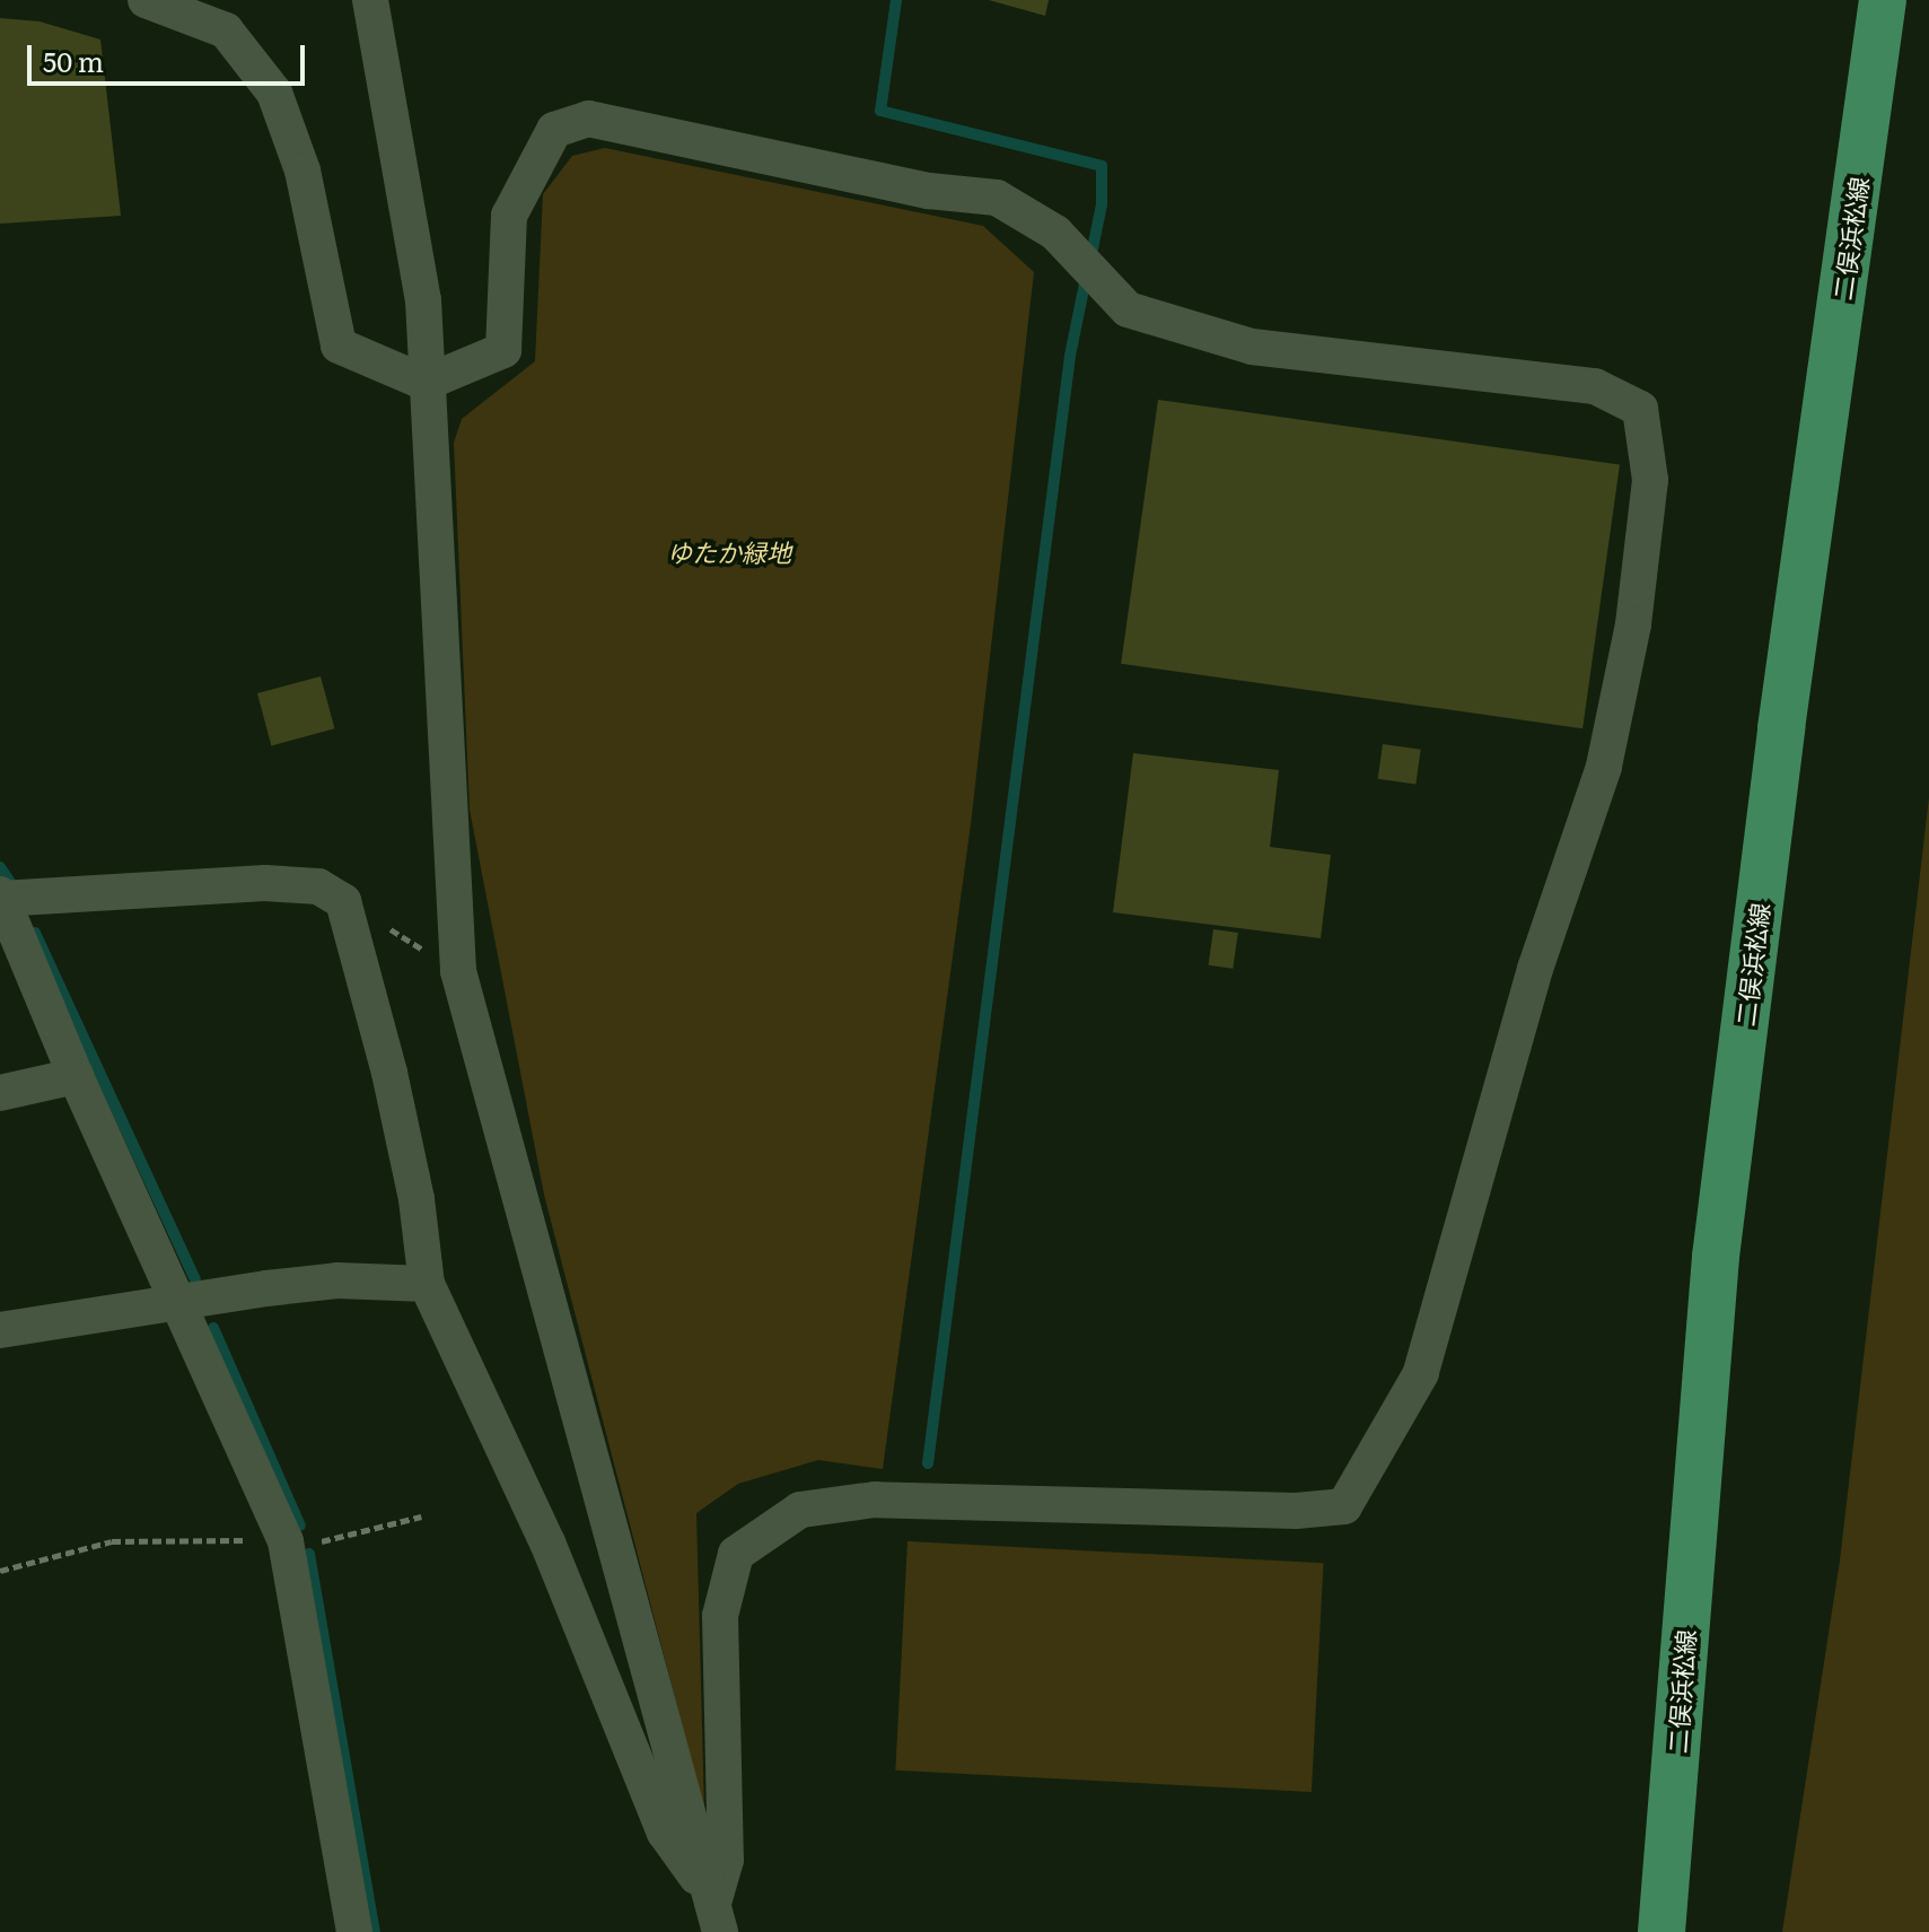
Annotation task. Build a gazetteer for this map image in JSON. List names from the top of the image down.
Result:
{
  "streets": {
    "main road": ["二俣浜松線"]
  },
  "parks": ["ゆたか緑地"],
  "scale_bar": "50 m"
}
